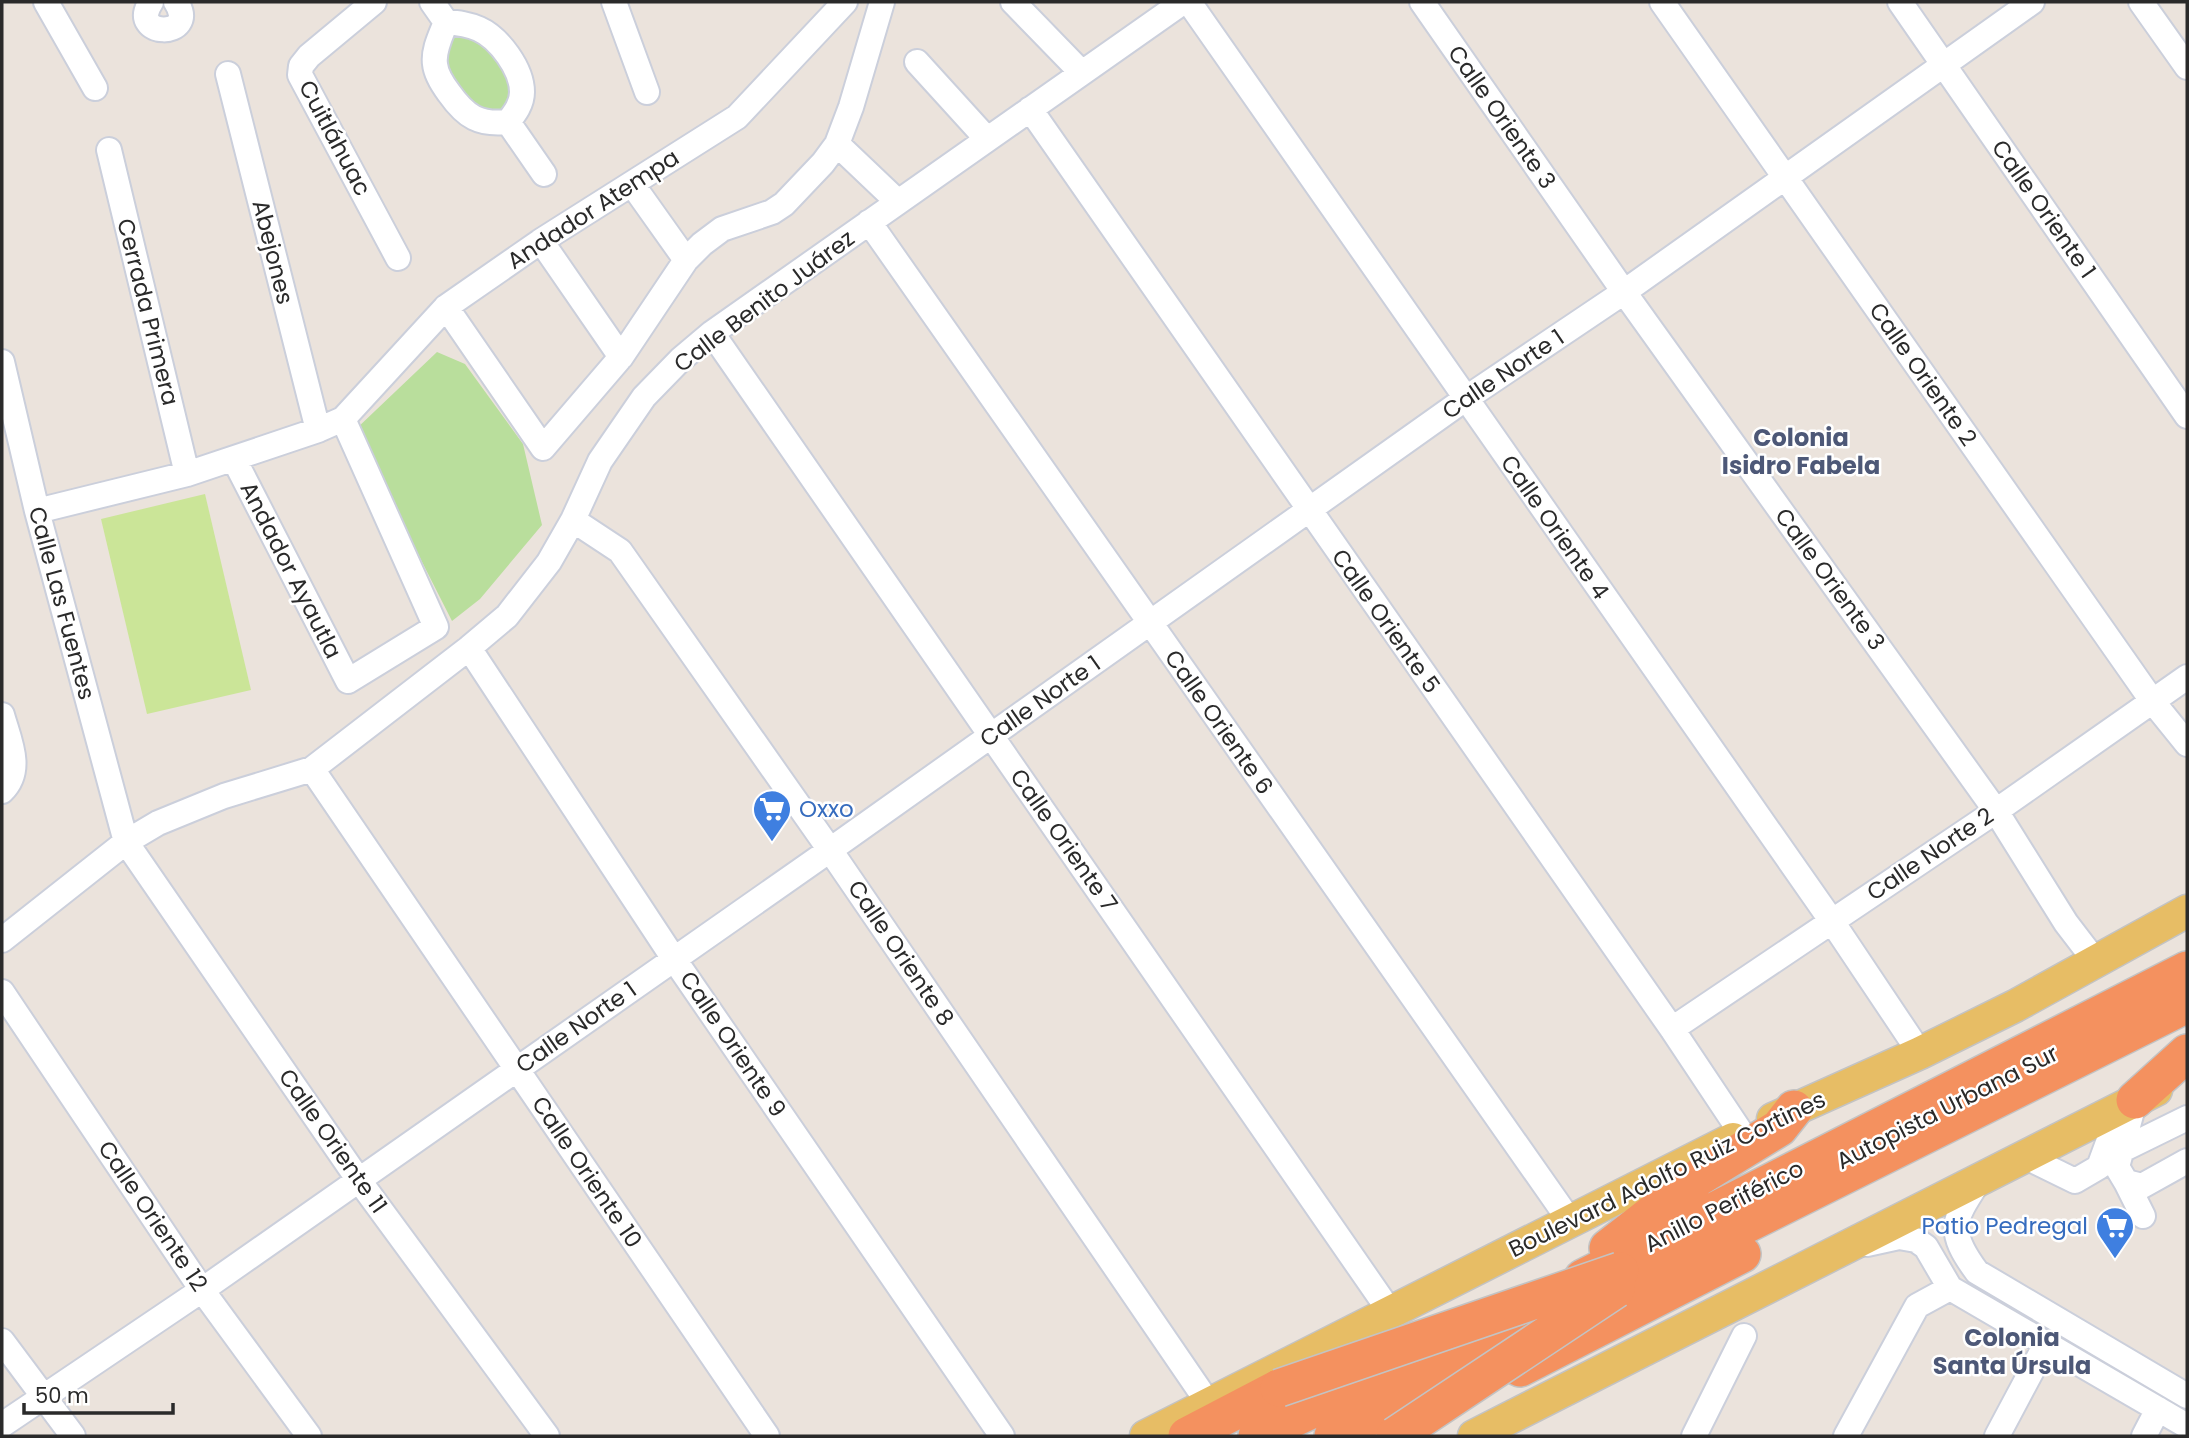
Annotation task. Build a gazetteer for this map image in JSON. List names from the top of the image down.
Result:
{
  "streets": {
    "highway": ["Autopista Urbana Sur", "Anillo Periférico"],
    "main road": ["Boulevard Adolfo Ruiz Cortines"],
    "street": [
      "Calle Oriente 3",
      "Cuitláhuac",
      "Andador Atempa",
      "Calle Oriente 1",
      "Abejones",
      "Calle Benito Juárez",
      "Cerrada Primera",
      "Calle Norte 1",
      "Calle Oriente 2",
      "Calle Oriente 4",
      "Andador Ayautla",
      "Calle Las Fuentes",
      "Calle Oriente 5",
      "Calle Oriente 6",
      "Calle Oriente 7",
      "Calle Norte 2",
      "Calle Oriente 8",
      "Calle Oriente 9",
      "Calle Oriente 11",
      "Calle Oriente 10",
      "Calle Oriente 12"
    ]
  },
  "crossings": [
    ["Calle Oriente 3", "Calle Norte 1"],
    ["Calle Oriente 3", "Calle Norte 2"],
    ["Andador Atempa", "Andador Ayautla"],
    ["Calle Oriente 1", "Calle Norte 1"],
    ["Calle Benito Juárez", "Calle Las Fuentes"],
    ["Calle Benito Juárez", "Calle Oriente 5"],
    ["Calle Benito Juárez", "Calle Oriente 6"],
    ["Calle Benito Juárez", "Calle Oriente 7"],
    ["Calle Benito Juárez", "Calle Oriente 8"],
    ["Calle Benito Juárez", "Calle Oriente 9"],
    ["Calle Benito Juárez", "Calle Oriente 11"],
    ["Calle Benito Juárez", "Calle Oriente 10"],
    ["Calle Norte 1", "Calle Oriente 2"],
    ["Calle Norte 1", "Calle Oriente 4"],
    ["Calle Norte 1", "Calle Oriente 5"],
    ["Calle Norte 1", "Calle Oriente 6"],
    ["Calle Norte 1", "Calle Oriente 7"],
    ["Calle Norte 1", "Calle Oriente 8"],
    ["Calle Norte 1", "Calle Oriente 9"],
    ["Calle Norte 1", "Calle Oriente 11"],
    ["Calle Norte 1", "Calle Oriente 10"],
    ["Calle Norte 1", "Calle Oriente 12"],
    ["Calle Oriente 2", "Calle Norte 2"],
    ["Calle Oriente 4", "Calle Norte 2"],
    ["Calle Oriente 4", "Boulevard Adolfo Ruiz Cortines"],
    ["Calle Las Fuentes", "Calle Oriente 11"],
    ["Calle Oriente 5", "Calle Norte 2"],
    ["Calle Oriente 5", "Boulevard Adolfo Ruiz Cortines"],
    ["Calle Oriente 6", "Boulevard Adolfo Ruiz Cortines"],
    ["Calle Oriente 7", "Boulevard Adolfo Ruiz Cortines"],
    ["Calle Oriente 8", "Boulevard Adolfo Ruiz Cortines"]
  ],
  "districts": ["Colonia Isidro Fabela", "Colonia Santa Úrsula"],
  "places": {
    "supermarket": ["Oxxo", "Patio Pedregal"]
  },
  "scale_bar": "50 m"
}
